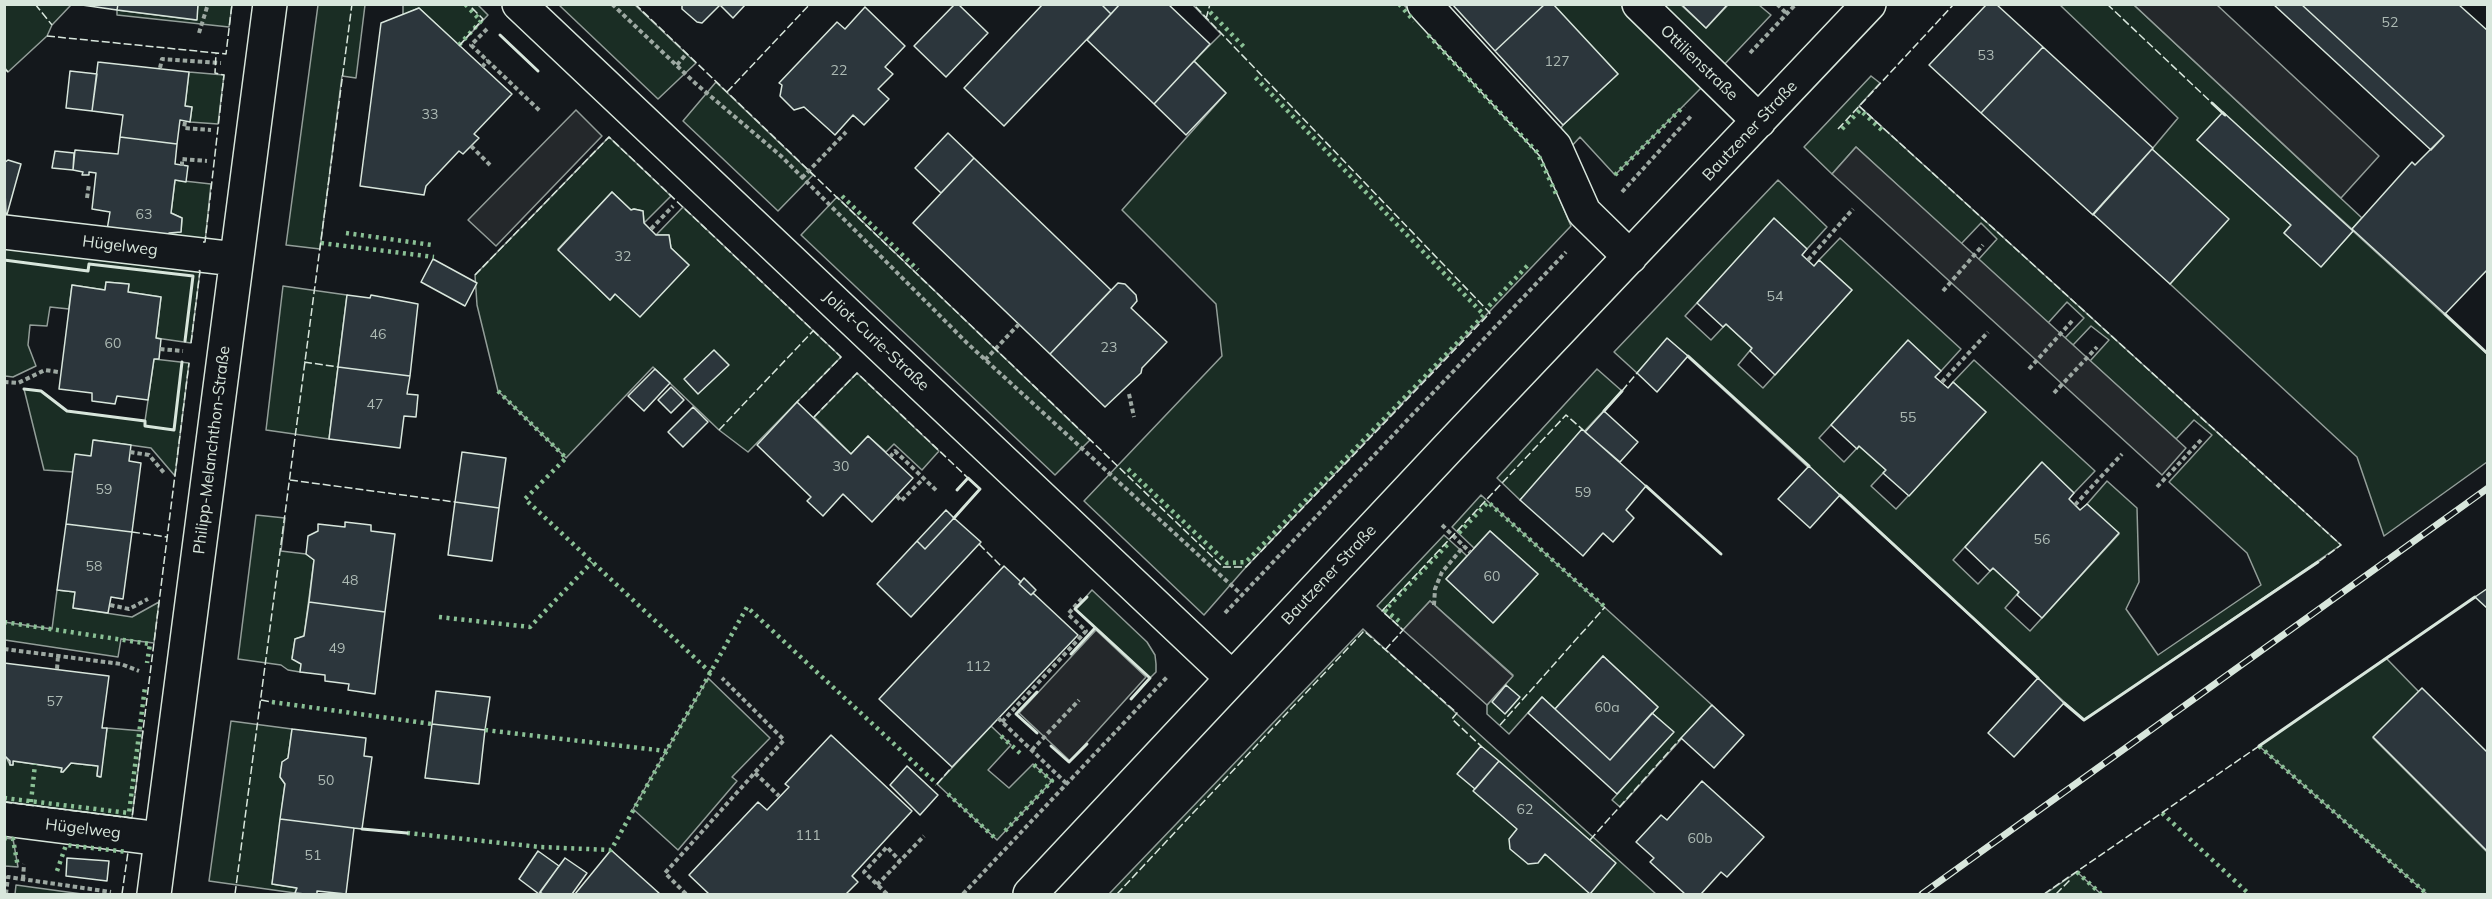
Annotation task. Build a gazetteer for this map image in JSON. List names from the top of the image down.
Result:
{
  "streets": {
    "street": [
      "Ottilienstraße",
      "Bautzener Straße",
      "Hügelweg",
      "Joliot-Curie-Straße",
      "Philipp-Melanchthon-Straße"
    ]
  },
  "crossings": [
    ["Ottilienstraße", "Bautzener Straße"],
    ["Bautzener Straße", "Joliot-Curie-Straße"],
    ["Hügelweg", "Philipp-Melanchthon-Straße"]
  ],
  "house_numbers": [
    "52",
    "53",
    "127",
    "22",
    "33",
    "63",
    "32",
    "54",
    "46",
    "60",
    "23",
    "47",
    "55",
    "30",
    "59",
    "59",
    "56",
    "58",
    "60",
    "48",
    "49",
    "112",
    "57",
    "60a",
    "50",
    "62",
    "111",
    "60b",
    "51"
  ]
}
